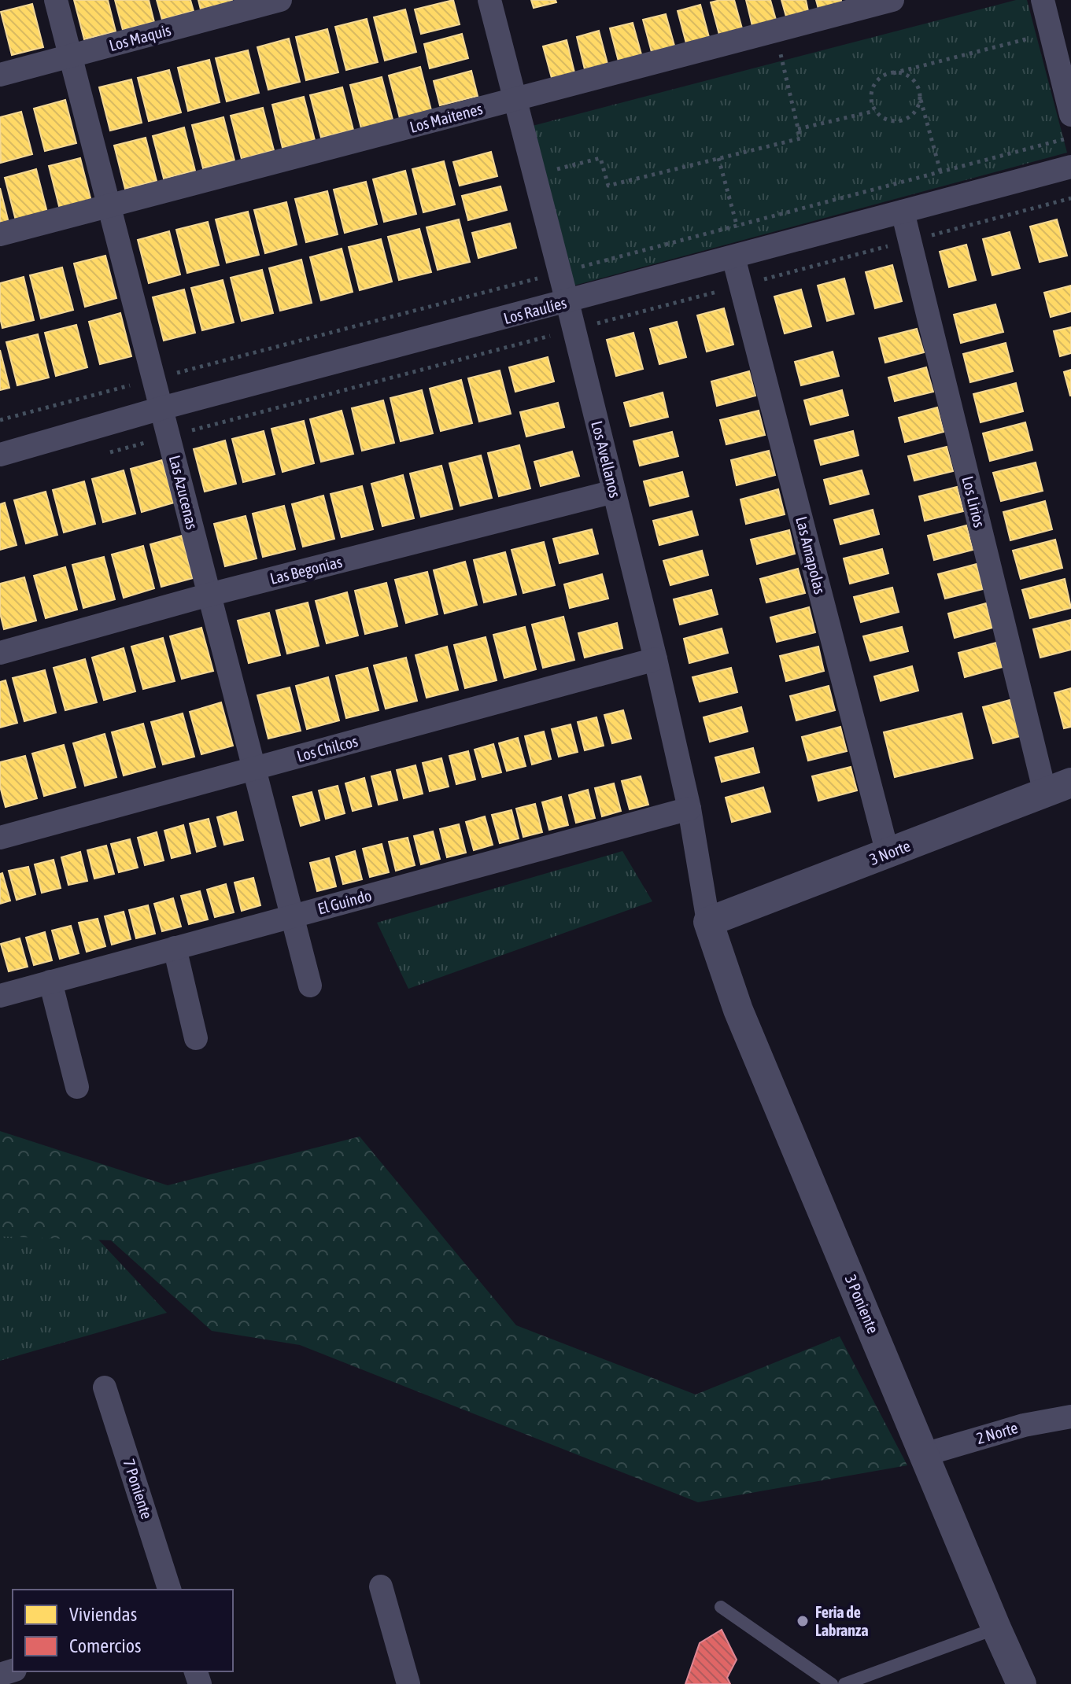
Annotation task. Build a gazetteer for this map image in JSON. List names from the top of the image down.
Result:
{
  "streets": {
    "street": [
      "Los Maquis",
      "Los Maitenes",
      "Los Raulíes",
      "Los Avellanos",
      "Las Azucenas",
      "Los Lirios",
      "Las Amapolas",
      "Las Begonias",
      "Los Chilcos",
      "3 Norte",
      "El Guindo",
      "3 Poniente",
      "2 Norte",
      "7 Poniente"
    ]
  },
  "crossings": [
    ["Los Maquis", "Las Azucenas"],
    ["Los Maitenes", "Los Avellanos"],
    ["Los Maitenes", "Las Azucenas"],
    ["Los Raulíes", "Los Avellanos"],
    ["Los Raulíes", "Las Azucenas"],
    ["Los Raulíes", "Los Lirios"],
    ["Los Raulíes", "Las Amapolas"],
    ["Los Avellanos", "Las Begonias"],
    ["Los Avellanos", "Los Chilcos"],
    ["Los Avellanos", "3 Norte"],
    ["Los Avellanos", "El Guindo"],
    ["Los Avellanos", "3 Poniente"],
    ["Las Azucenas", "Las Begonias"],
    ["Las Azucenas", "Los Chilcos"],
    ["Las Azucenas", "El Guindo"],
    ["Los Lirios", "3 Norte"],
    ["Las Amapolas", "3 Norte"],
    ["3 Norte", "3 Poniente"],
    ["3 Poniente", "2 Norte"]
  ],
  "places": ["Feria de Labranza"],
  "legend": ["Viviendas", "Comercios"]
}
